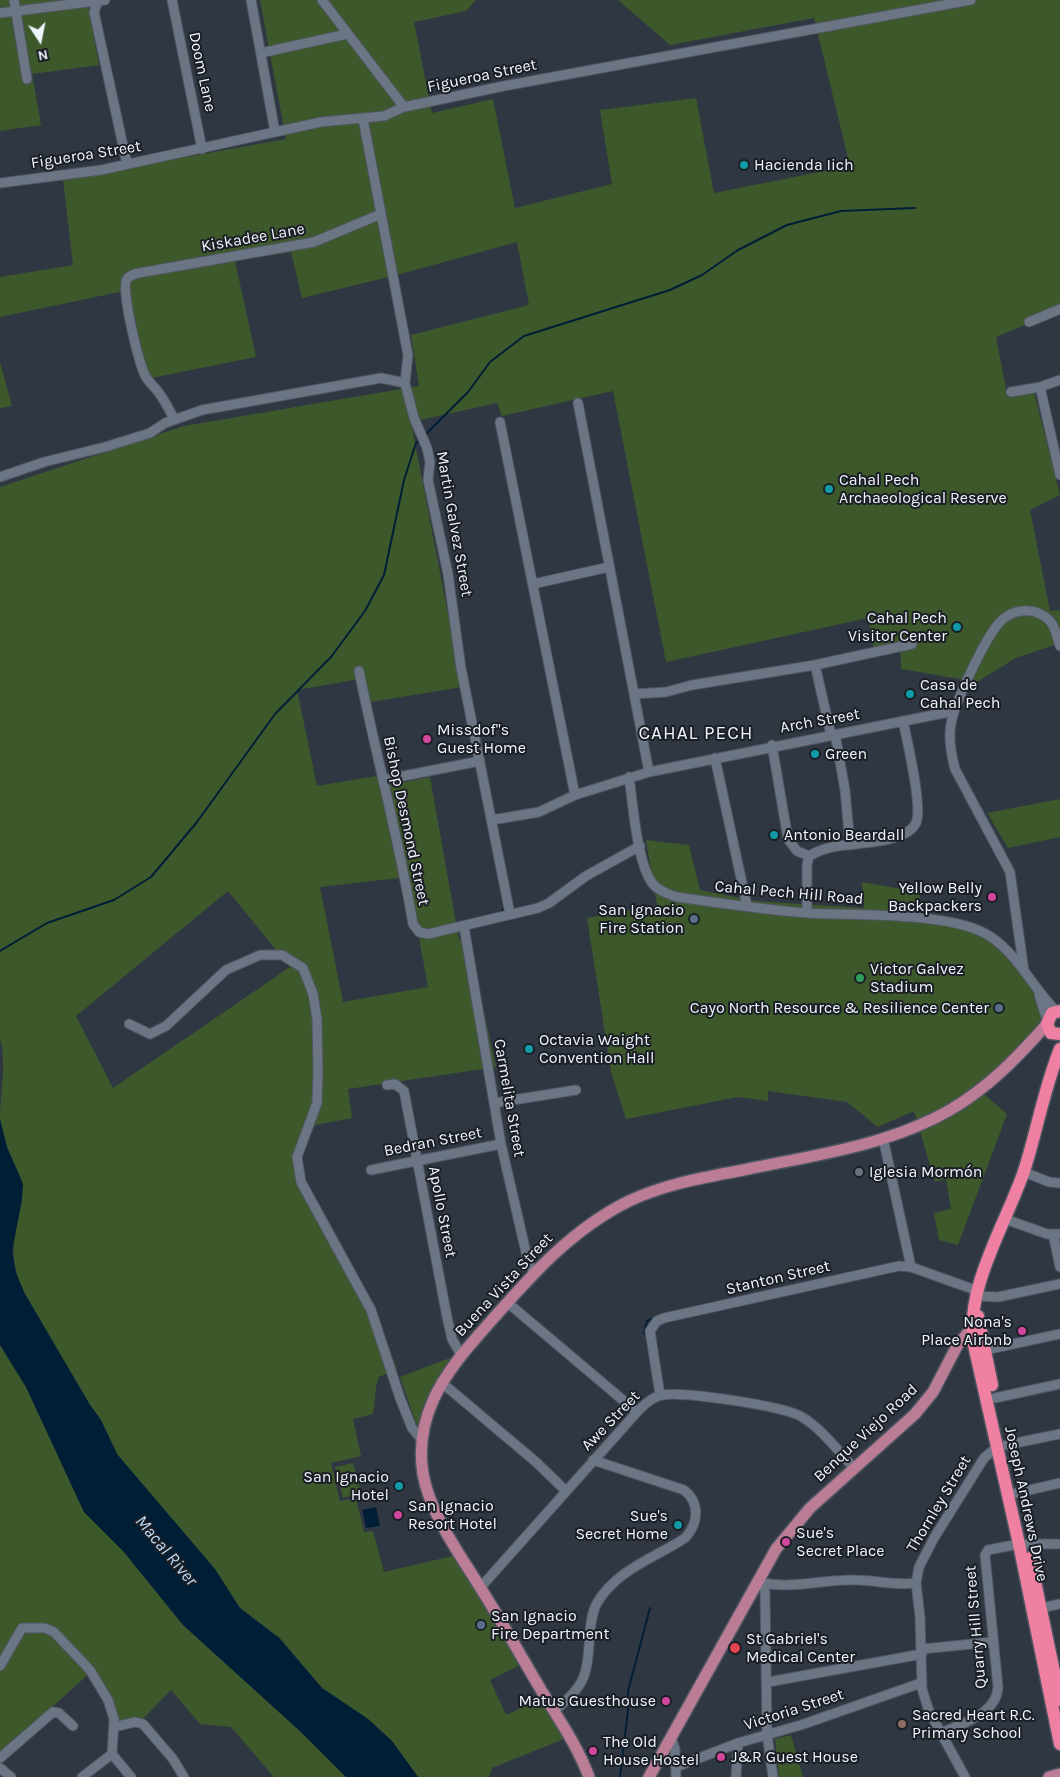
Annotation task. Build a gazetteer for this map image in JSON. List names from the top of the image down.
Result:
{
  "streets": {
    "highway": ["Benque Viejo Road", "Joseph Andrews Drive"],
    "main road": ["Buena Vista Street"],
    "street": [
      "Doom Lane",
      "Figueroa Street",
      "Kiskadee Lane",
      "Martin Galvez Street",
      "Arch Street",
      "Bishop Desmond Street",
      "Cahal Pech Hill Road",
      "Carmelita Street",
      "Bedran Street",
      "Apollo Street",
      "Stanton Street",
      "Awe Street",
      "Thornley Street",
      "Quarry Hill Street",
      "Victoria Street"
    ]
  },
  "crossings": [
    ["Doom Lane", "Figueroa Street"],
    ["Figueroa Street", "Martin Galvez Street"],
    ["Kiskadee Lane", "Martin Galvez Street"],
    ["Martin Galvez Street", "Arch Street"],
    ["Martin Galvez Street", "Bishop Desmond Street"],
    ["Arch Street", "Cahal Pech Hill Road"],
    ["Bishop Desmond Street", "Cahal Pech Hill Road"],
    ["Bishop Desmond Street", "Carmelita Street"],
    ["Cahal Pech Hill Road", "Buena Vista Street"],
    ["Cahal Pech Hill Road", "Benque Viejo Road"],
    ["Carmelita Street", "Bedran Street"],
    ["Carmelita Street", "Buena Vista Street"],
    ["Bedran Street", "Apollo Street"],
    ["Apollo Street", "Buena Vista Street"],
    ["Stanton Street", "Awe Street"],
    ["Stanton Street", "Benque Viejo Road"],
    ["Stanton Street", "Joseph Andrews Drive"],
    ["Buena Vista Street", "Awe Street"],
    ["Buena Vista Street", "Benque Viejo Road"],
    ["Awe Street", "Benque Viejo Road"],
    ["Benque Viejo Road", "Joseph Andrews Drive"],
    ["Thornley Street", "Joseph Andrews Drive"],
    ["Thornley Street", "Quarry Hill Street"],
    ["Thornley Street", "Victoria Street"],
    ["Joseph Andrews Drive", "Quarry Hill Street"]
  ],
  "districts": ["CAHAL PECH"],
  "water": ["Macal River"],
  "places": [
    "Hacienda Iich",
    "Cahal Pech Archaeological Reserve",
    "Cahal Pech Visitor Center",
    "Casa de Cahal Pech",
    "Missdof\"s Guest Home",
    "Green",
    "Antonio Beardall",
    "Yellow Belly Backpackers",
    "San Ignacio Fire Station",
    "Victor Galvez Stadium",
    "Cayo North Resource & Resilience Center",
    "Octavia Waight Convention Hall",
    "Iglesia Mormón",
    "Nona's Place Airbnb",
    "San Ignacio Hotel",
    "San Ignacio Resort Hotel",
    "Sue's Secret Home",
    "Sue's Secret Place",
    "San Ignacio Fire Department",
    "St Gabriel's Medical Center",
    "Matus Guesthouse",
    "Sacred Heart R.C. Primary School",
    "The Old House Hostel",
    "J&R Guest House"
  ],
  "north": "bottom"
}
